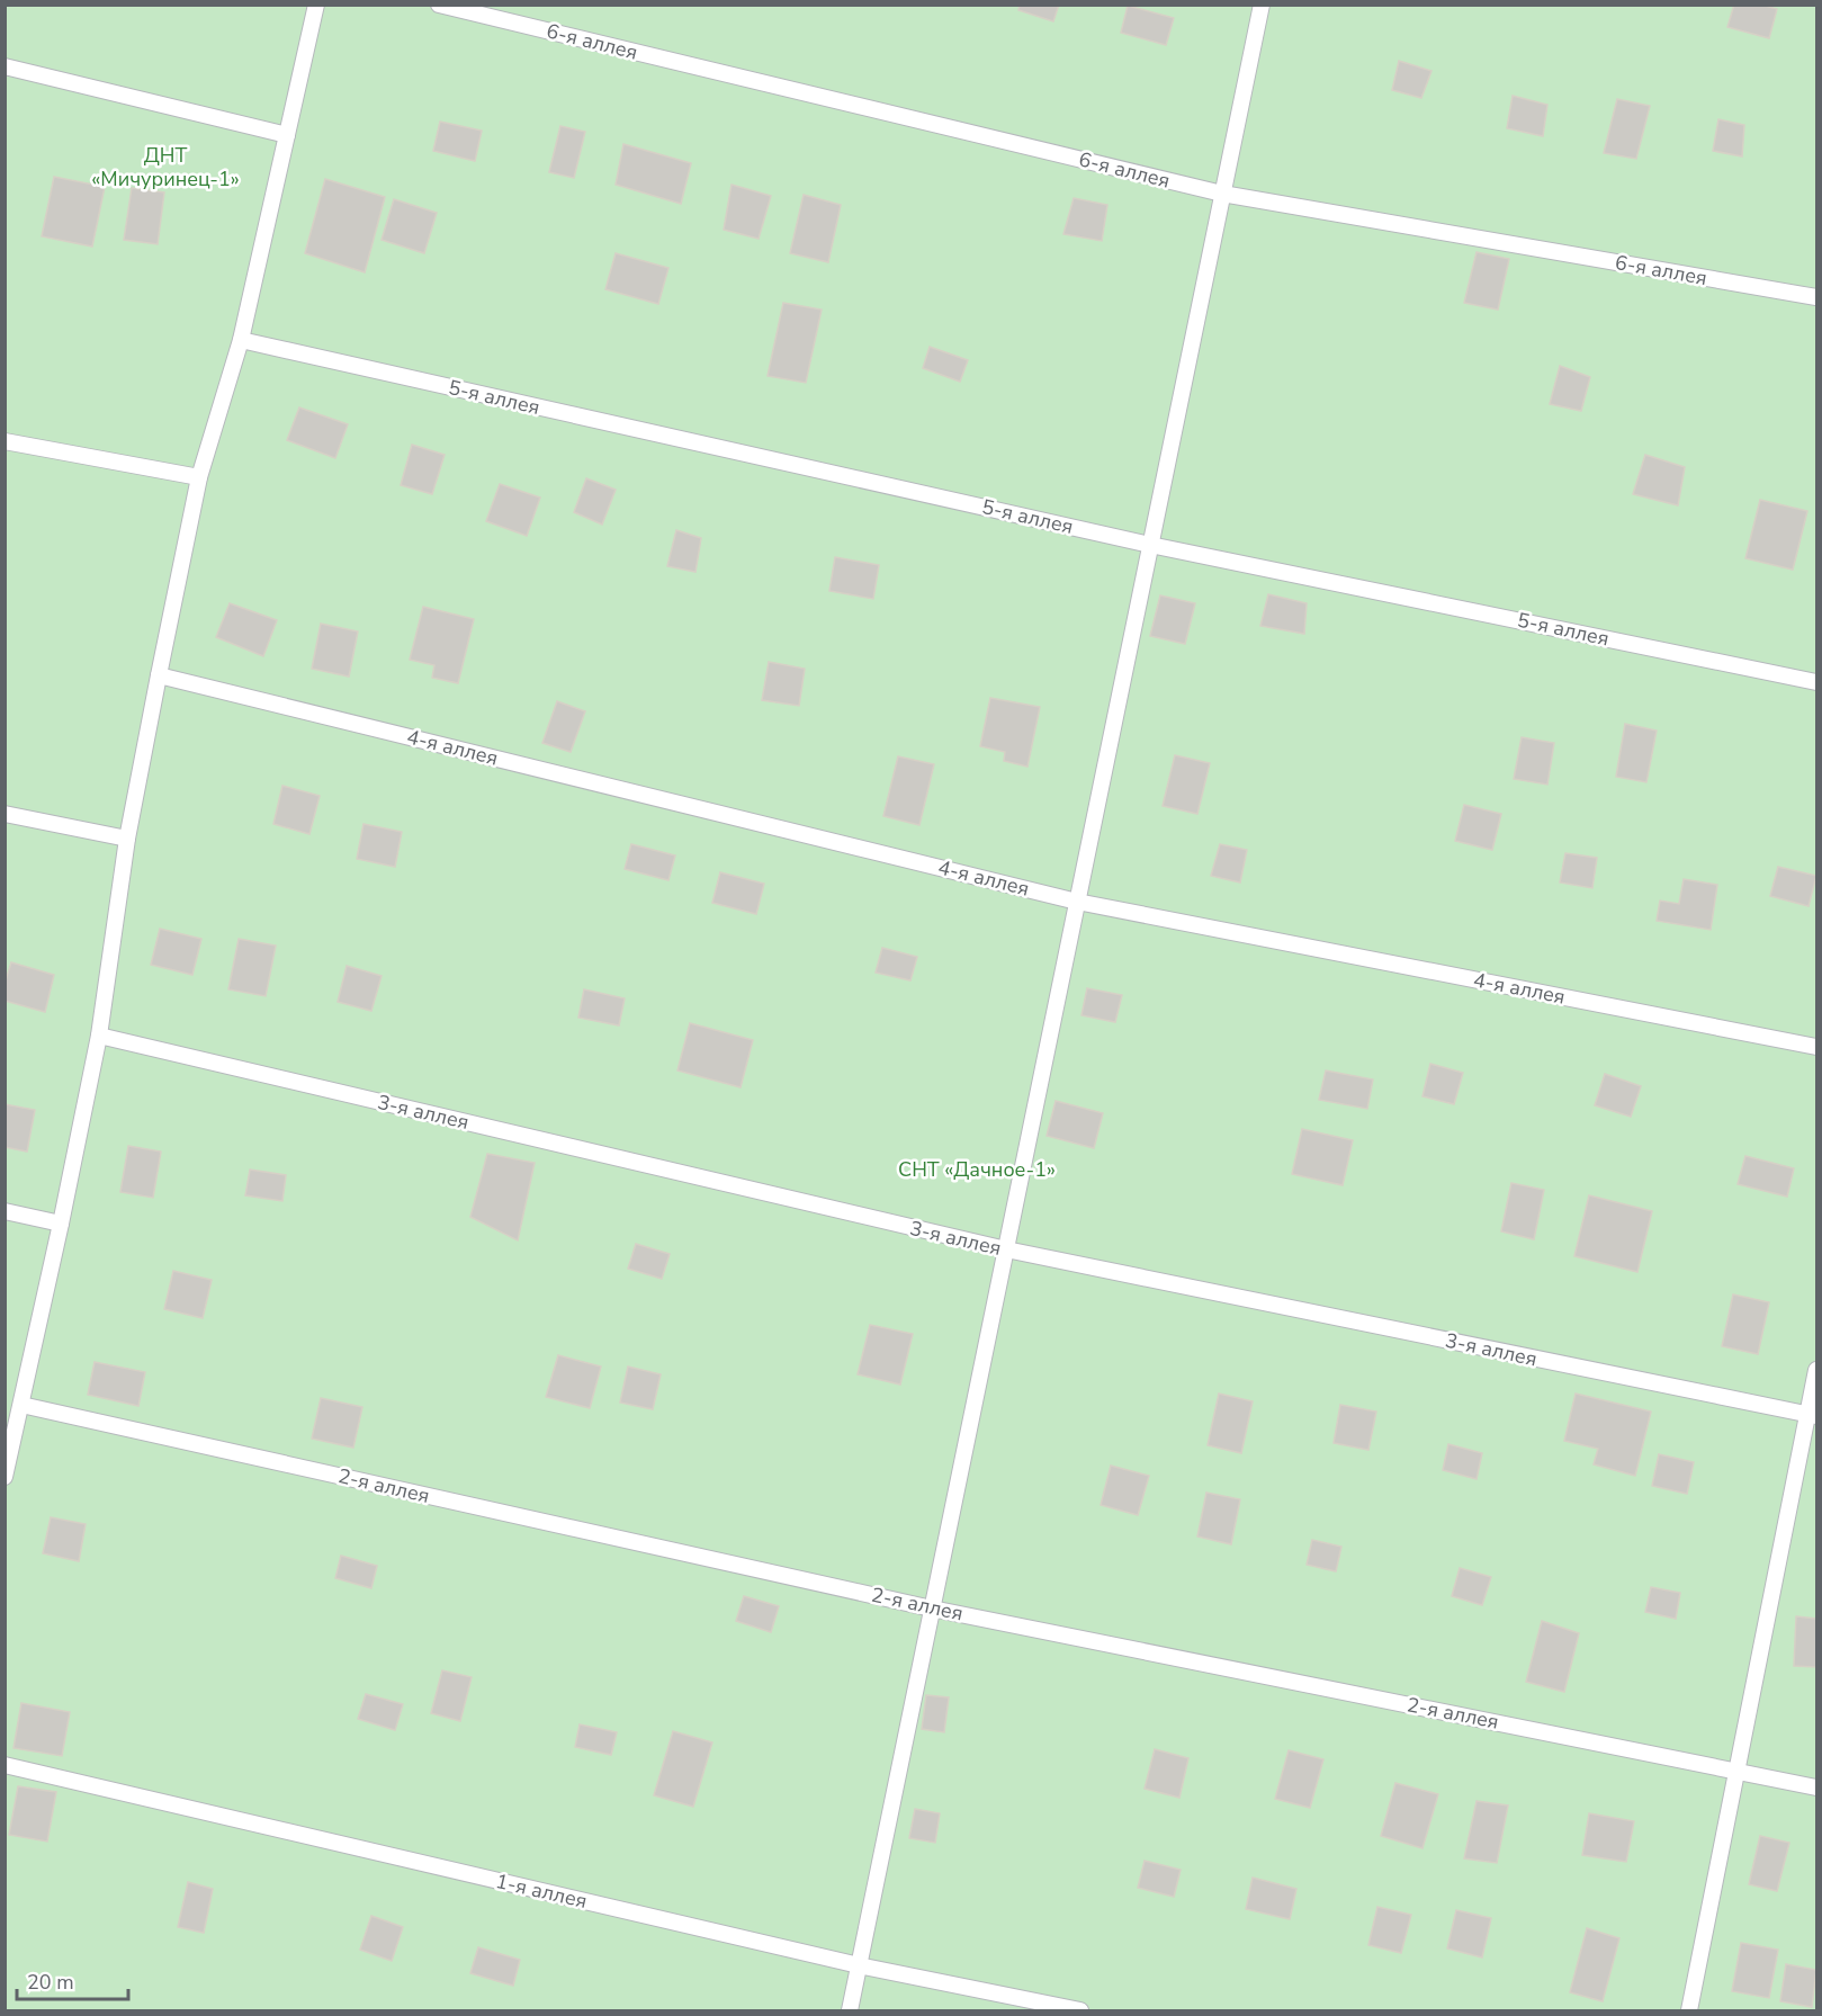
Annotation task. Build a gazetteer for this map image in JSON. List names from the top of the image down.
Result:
{
  "streets": {
    "lane": [
      "6-я аллея",
      "5-я аллея",
      "4-я аллея",
      "3-я аллея",
      "2-я аллея",
      "1-я аллея"
    ]
  },
  "parks": ["ДНТ «Мичуринец-1»", "СНТ «Дачное-1»"],
  "scale_bar": "20 m"
}
